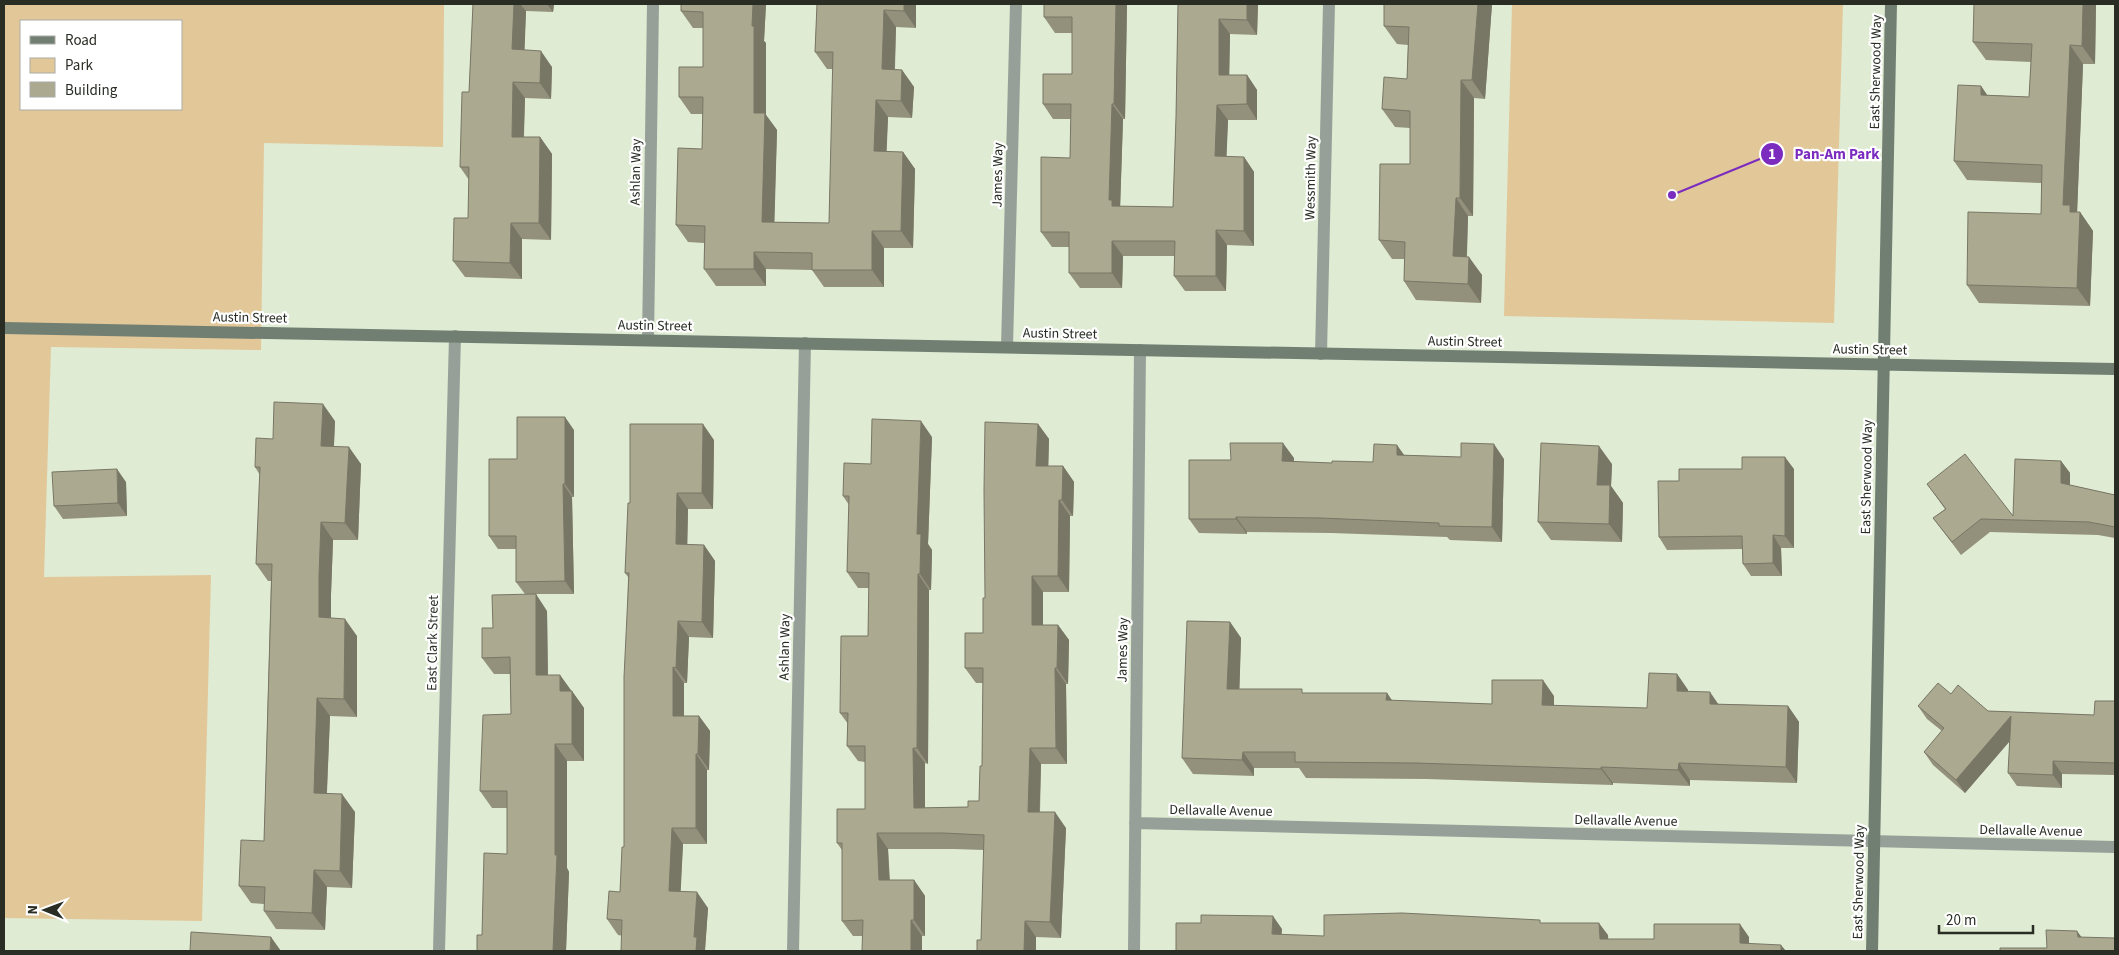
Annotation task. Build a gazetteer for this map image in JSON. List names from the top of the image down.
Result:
{
  "streets": {
    "street": [
      "East Sherwood Way",
      "Ashlan Way",
      "James Way",
      "Wessmith Way",
      "Austin Street",
      "East Clark Street",
      "Dellavalle Avenue"
    ]
  },
  "crossings": [
    ["East Sherwood Way", "Austin Street"],
    ["East Sherwood Way", "Dellavalle Avenue"],
    ["Ashlan Way", "Austin Street"],
    ["James Way", "Austin Street"],
    ["James Way", "Dellavalle Avenue"],
    ["Wessmith Way", "Austin Street"],
    ["Austin Street", "East Clark Street"]
  ],
  "places": ["Pan-Am Park"],
  "legend": ["Road", "Park", "Building"],
  "scale_bar": "20 m",
  "north": "left"
}
